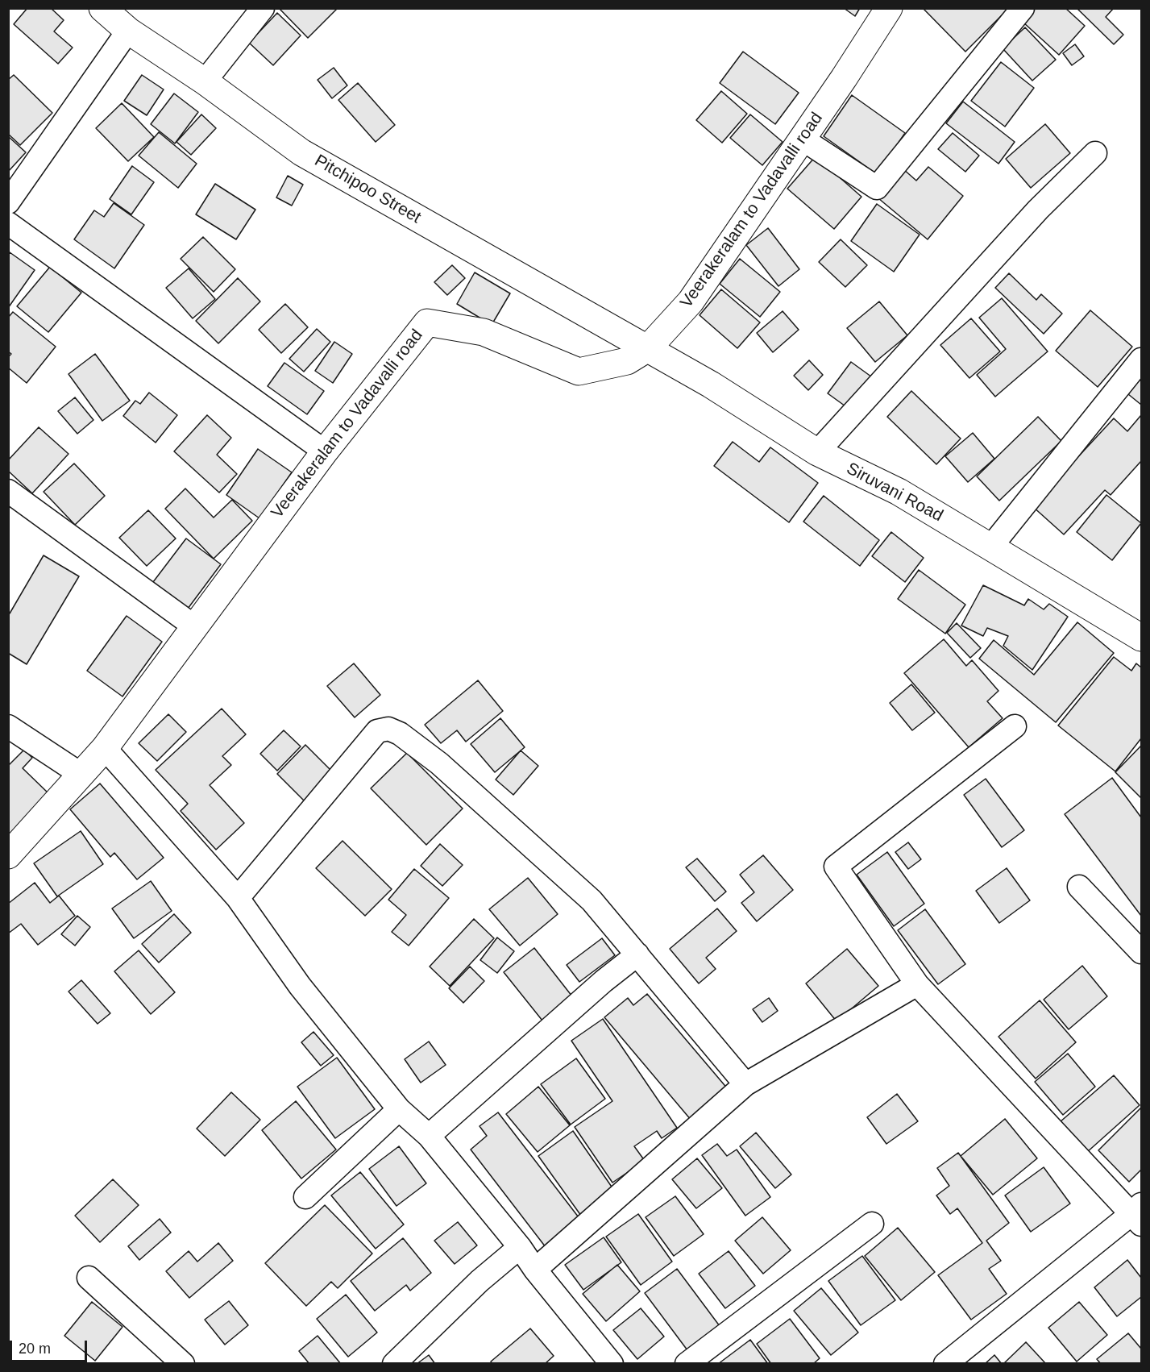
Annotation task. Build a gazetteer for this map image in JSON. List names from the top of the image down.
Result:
{
  "streets": {
    "street": ["Pitchipoo Street", "Veerakeralam to Vadavalli road", "Siruvani Road"]
  },
  "crossings": [
    ["Pitchipoo Street", "Veerakeralam to Vadavalli road"],
    ["Pitchipoo Street", "Siruvani Road"],
    ["Veerakeralam to Vadavalli road", "Siruvani Road"]
  ],
  "scale_bar": "20 m"
}
